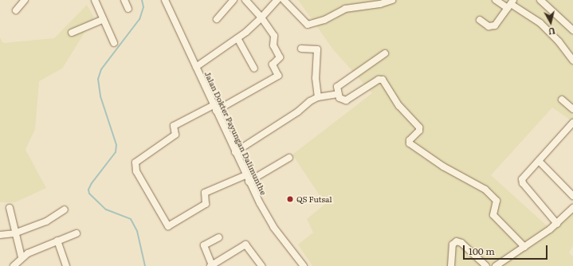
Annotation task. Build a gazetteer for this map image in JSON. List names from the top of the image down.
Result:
{
  "streets": {
    "street": ["Jalan Dokter Payungan Dalimunthe"]
  },
  "places": ["QS Futsal"],
  "scale_bar": "100 m",
  "north": "bottom"
}
